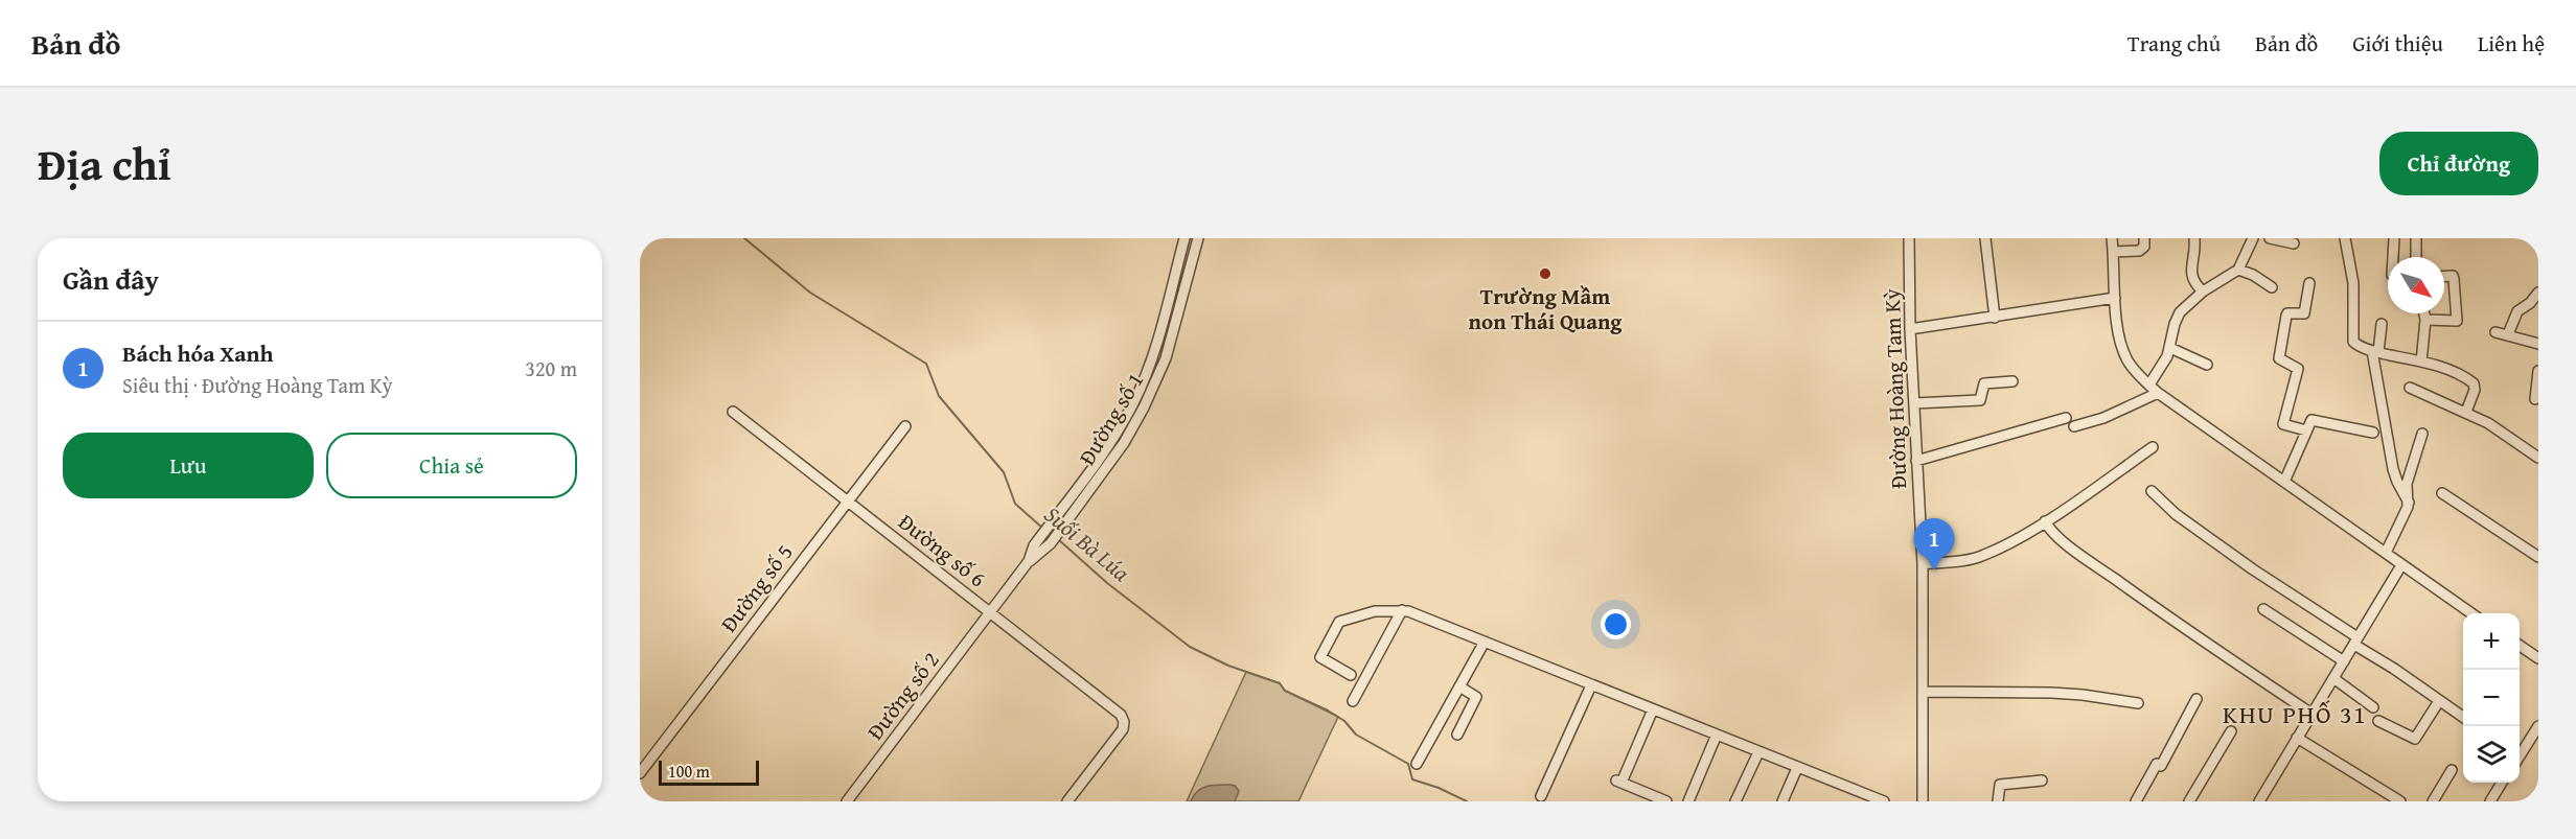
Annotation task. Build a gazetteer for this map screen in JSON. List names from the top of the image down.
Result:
{
  "streets": {
    "street": [
      "Đường Hoàng Tam Kỳ",
      "Đường số 1",
      "Đường số 6",
      "Đường số 5",
      "Đường số 2"
    ]
  },
  "crossings": [
    ["Đường số 1", "Đường số 6"],
    ["Đường số 1", "Đường số 2"],
    ["Đường số 6", "Đường số 5"],
    ["Đường số 6", "Đường số 2"]
  ],
  "districts": ["KHU PHỐ 31"],
  "water": ["Suối Bà Lúa"],
  "places": ["Trường Mầm non Thái Quang"],
  "scale_bar": "100 m",
  "north": "bottom right",
  "page": {
    "header": "Bản đồ",
    "nav": [
      "Trang chủ",
      "Bản đồ",
      "Giới thiệu",
      "Liên hệ"
    ],
    "title": "Địa chỉ",
    "buttons": [
      "Chỉ đường",
      ["Lưu", "Chia sẻ"]
    ],
    "heading": "Gần đây",
    "list": [
      {
        "mark": "1",
        "name": "Bách hóa Xanh",
        "note": "Siêu thị · Đường Hoàng Tam Kỳ",
        "value": "320 m"
      }
    ],
    "pins": "1",
    "map_buttons": ["+", "−"],
    "scale": "100 m"
  }
}
